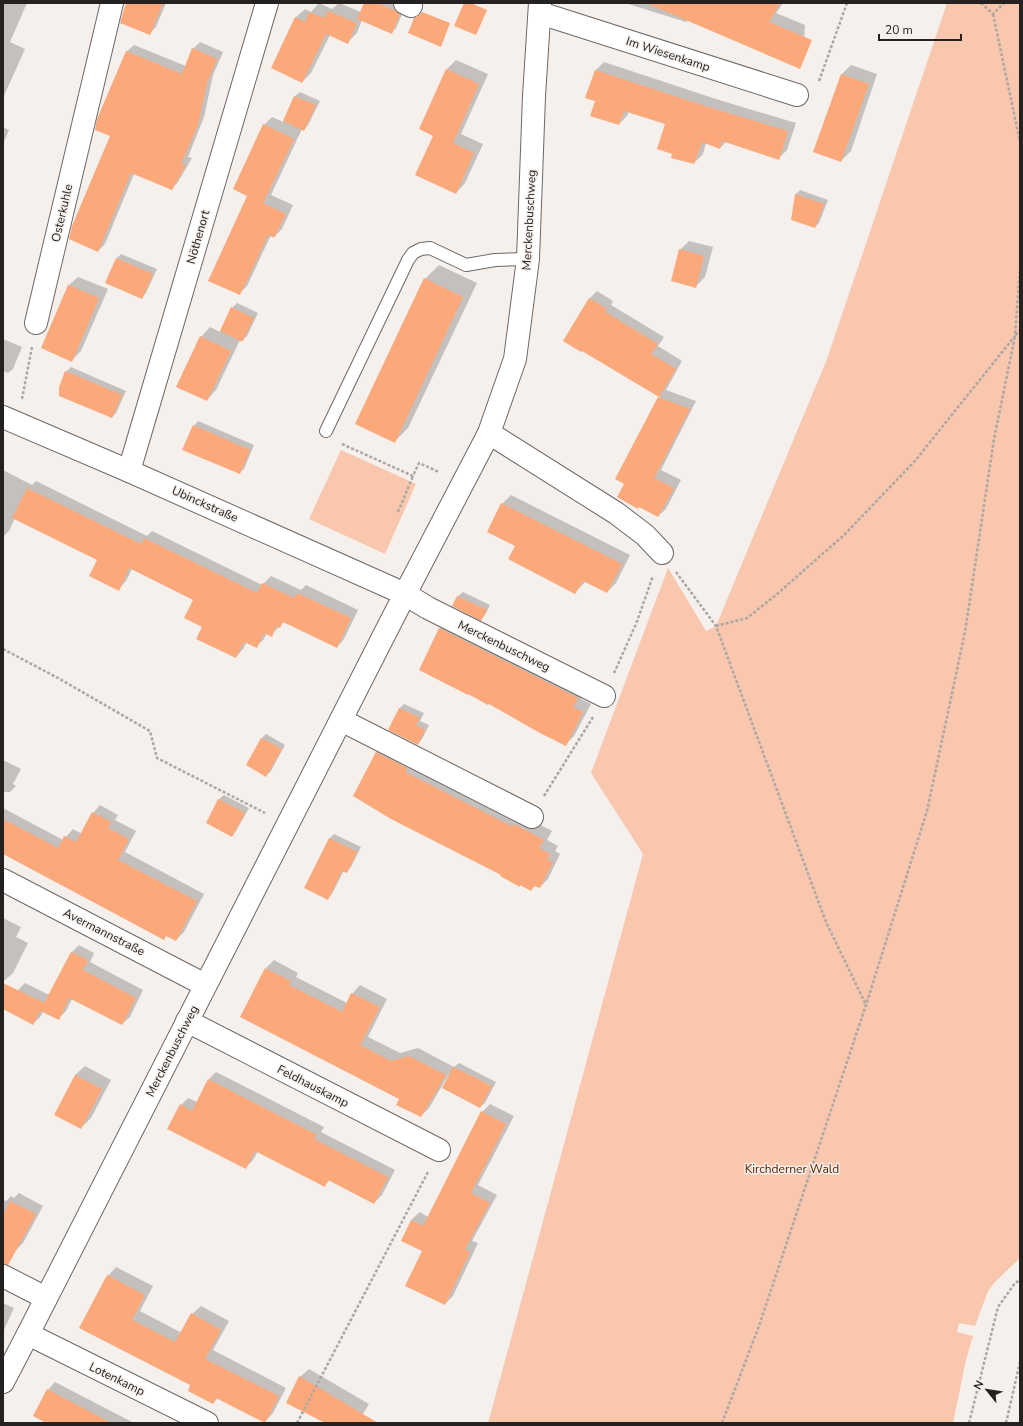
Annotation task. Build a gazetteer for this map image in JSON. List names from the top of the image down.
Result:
{
  "streets": {
    "street": [
      "Im Wiesenkamp",
      "Osterkuhle",
      "Merckenbuschweg",
      "Nöthenort",
      "Ubinckstraße",
      "Avermannstraße",
      "Feldhauskamp",
      "Lotenkamp"
    ]
  },
  "crossings": [
    ["Im Wiesenkamp", "Merckenbuschweg"],
    ["Merckenbuschweg", "Ubinckstraße"],
    ["Merckenbuschweg", "Avermannstraße"],
    ["Merckenbuschweg", "Feldhauskamp"],
    ["Merckenbuschweg", "Lotenkamp"],
    ["Nöthenort", "Ubinckstraße"]
  ],
  "parks": ["Kirchderner Wald"],
  "scale_bar": "20 m",
  "north": "top left"
}
